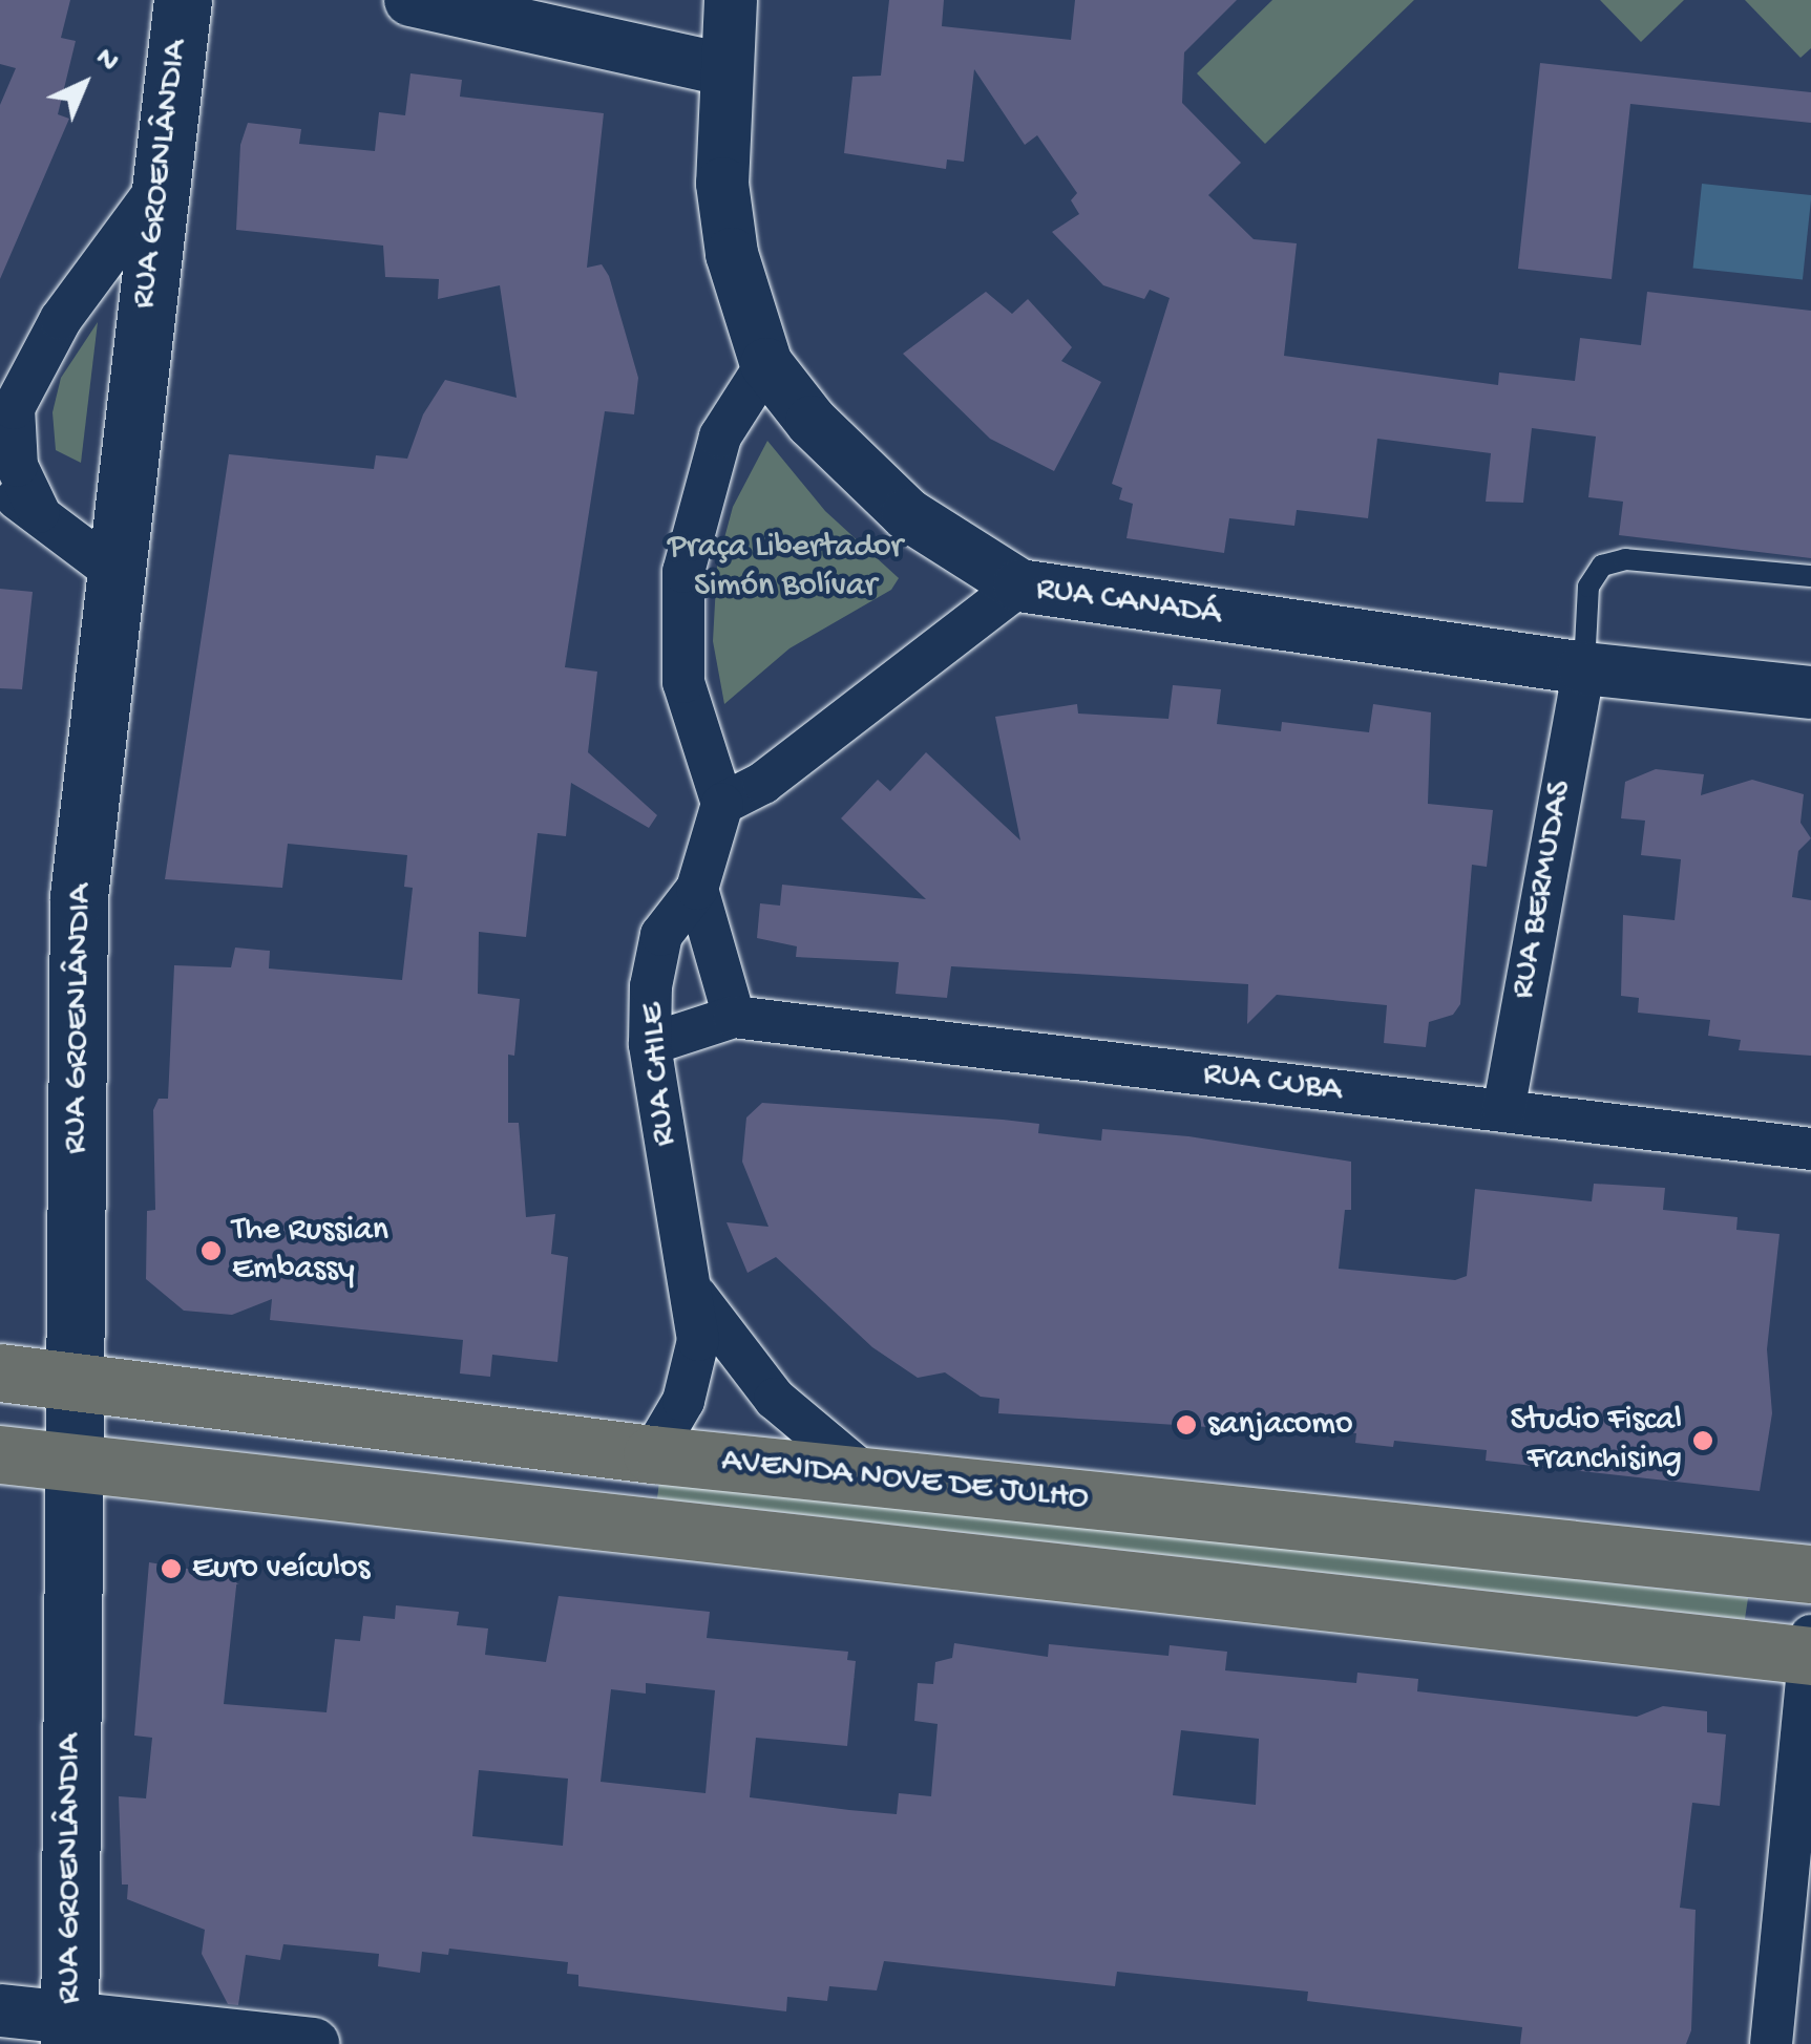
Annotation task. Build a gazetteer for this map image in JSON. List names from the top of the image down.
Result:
{
  "streets": {
    "main road": ["RUA GROENLÂNDIA", "AVENIDA NOVE DE JULHO"],
    "street": [
      "RUA CANADÁ",
      "RUA BERMUDAS",
      "RUA CHILE",
      "RUA CUBA"
    ]
  },
  "crossings": [
    ["RUA GROENLÂNDIA", "AVENIDA NOVE DE JULHO"],
    ["RUA CANADÁ", "RUA BERMUDAS"],
    ["RUA BERMUDAS", "RUA CUBA"],
    ["RUA CHILE", "RUA CUBA"],
    ["RUA CHILE", "AVENIDA NOVE DE JULHO"]
  ],
  "parks": ["Praça Libertador Simón Bolívar"],
  "places": [
    "The Russian Embassy",
    "sanjacomo",
    "Studio Fiscal Franchising",
    "Euro veículos"
  ],
  "north": "top right"
}
